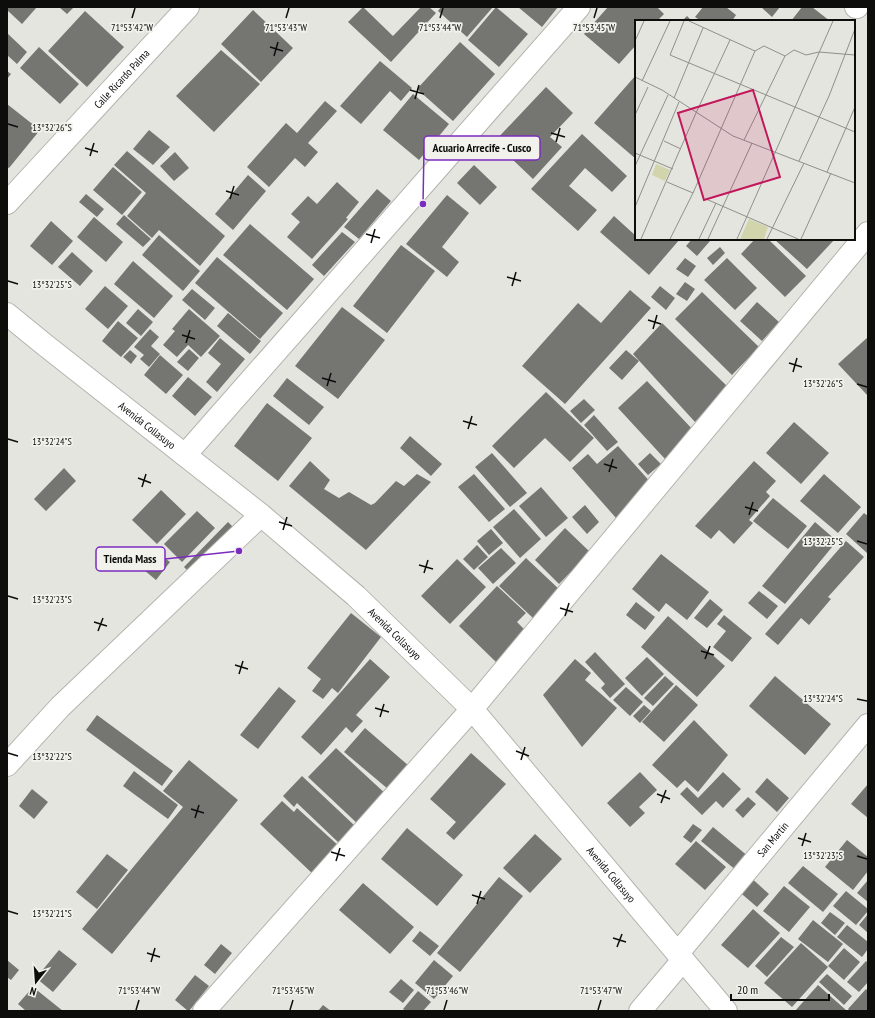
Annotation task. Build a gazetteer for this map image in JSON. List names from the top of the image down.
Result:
{
  "streets": {
    "street": ["Calle Ricardo Palma", "Avenida Collasuyo", "San Martin"]
  },
  "crossings": [
    ["Avenida Collasuyo", "San Martin"]
  ],
  "places": ["Acuario Arrecife - Cusco", "Tienda Mass"],
  "scale_bar": "20 m",
  "north": "bottom",
  "coordinates": [
    "71°53'42\"W",
    "71°53'43\"W",
    "71°53'44\"W",
    "71°53'45\"W",
    "13°32'26\"S",
    "13°32'25\"S",
    "13°32'24\"S",
    "13°32'23\"S",
    "13°32'22\"S",
    "13°32'21\"S",
    "71°53'46\"W",
    "71°53'47\"W"
  ]
}
